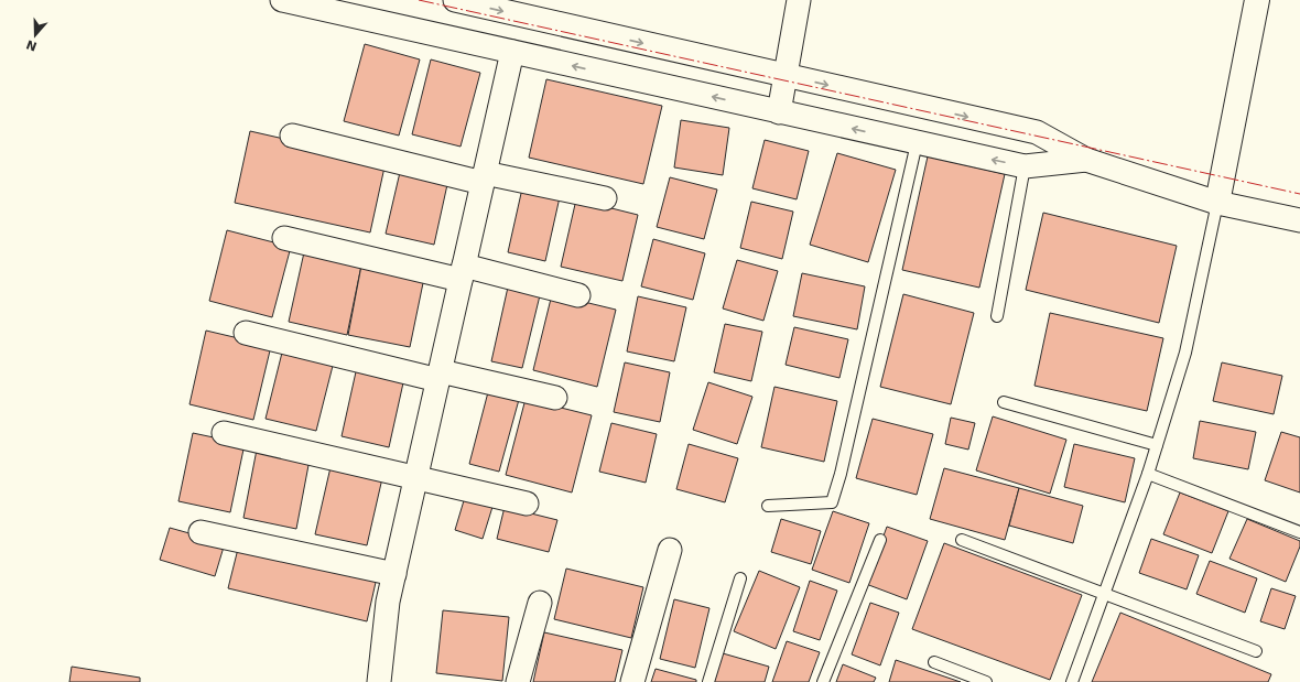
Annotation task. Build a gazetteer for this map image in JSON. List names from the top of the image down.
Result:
{
  "north": "bottom"
}
